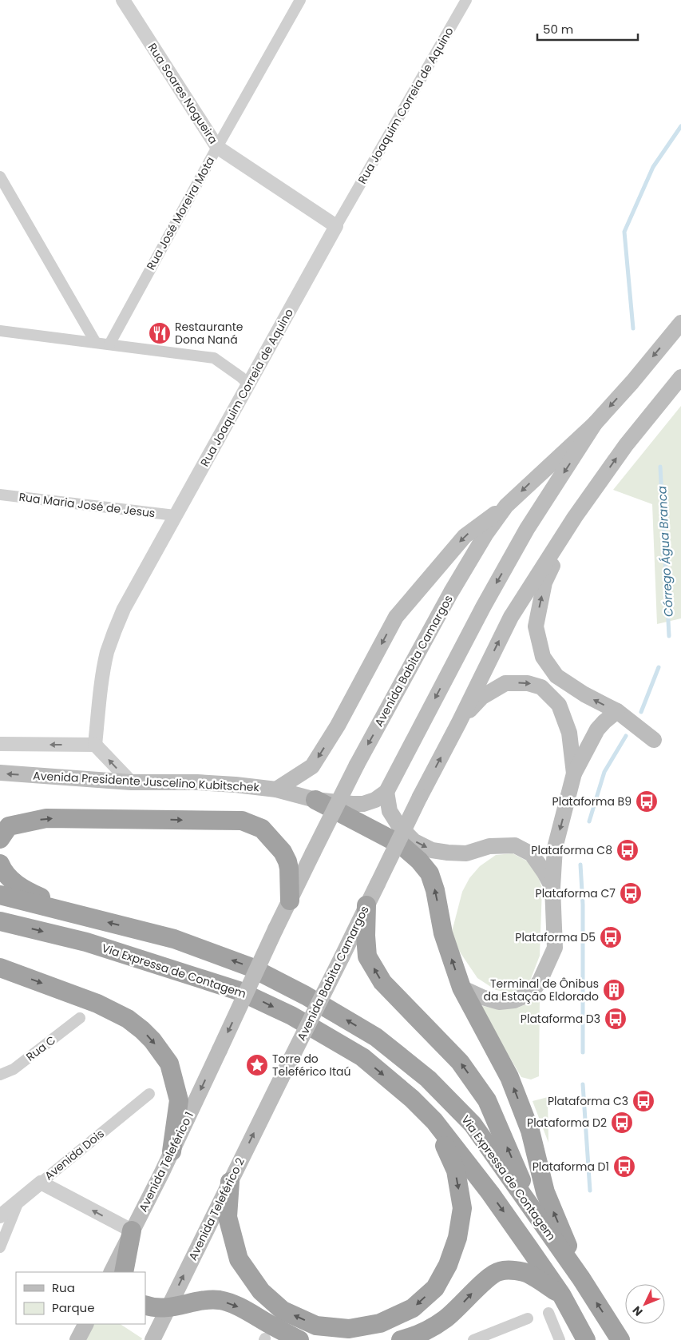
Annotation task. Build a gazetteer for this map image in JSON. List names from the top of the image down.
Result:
{
  "streets": {
    "highway": ["Via Expressa de Contagem"],
    "main road": [
      "Avenida Babita Camargos",
      "Avenida Presidente Juscelino Kubitschek",
      "Avenida Teleférico 1",
      "Avenida Teleférico 2"
    ],
    "street": [
      "Rua Soares Nogueira",
      "Rua Joaquim Correia de Aquino",
      "Rua José Moreira Mota",
      "Rua Maria José de Jesus",
      "Rua C",
      "Avenida Dois"
    ]
  },
  "crossings": [
    ["Rua Soares Nogueira", "Rua Joaquim Correia de Aquino"],
    ["Rua Soares Nogueira", "Rua José Moreira Mota"],
    ["Rua Joaquim Correia de Aquino", "Rua Maria José de Jesus"],
    ["Avenida Babita Camargos", "Avenida Teleférico 1"],
    ["Avenida Babita Camargos", "Avenida Teleférico 2"]
  ],
  "one_way": ["Avenida Teleférico 1", "Avenida Teleférico 2"],
  "water": ["Córrego Água Branca"],
  "places": {
    "restaurant": ["Restaurante Dona Naná"],
    "bus stop": [
      "Plataforma B9",
      "Plataforma C8",
      "Plataforma C7",
      "Plataforma D5",
      "Plataforma D3",
      "Plataforma C3",
      "Plataforma D2",
      "Plataforma D1"
    ],
    "building": ["Terminal de Ônibus da Estação Eldorado"],
    "place": ["Torre do Teleférico Itaú"]
  },
  "legend": ["Rua", "Parque"],
  "scale_bar": "50 m",
  "north": "bottom left"
}
